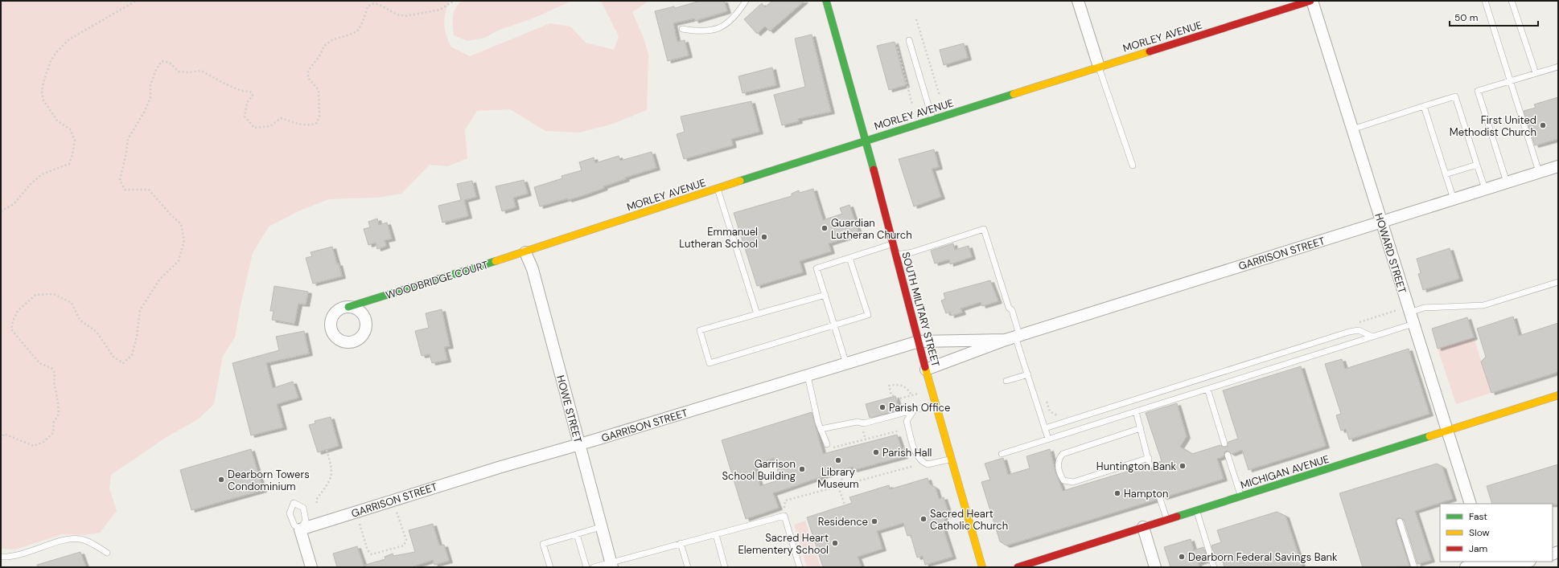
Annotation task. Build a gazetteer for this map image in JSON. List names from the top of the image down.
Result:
{
  "streets": {
    "street": [
      "MORLEY AVENUE",
      "GARRISON STREET",
      "HOWARD STREET",
      "WOODBRIDGE COURT",
      "SOUTH MILITARY STREET",
      "HOWE STREET",
      "MICHIGAN AVENUE"
    ]
  },
  "crossings": [
    ["MORLEY AVENUE", "HOWARD STREET"],
    ["MORLEY AVENUE", "WOODBRIDGE COURT"],
    ["MORLEY AVENUE", "SOUTH MILITARY STREET"],
    ["MORLEY AVENUE", "HOWE STREET"],
    ["GARRISON STREET", "HOWARD STREET"],
    ["GARRISON STREET", "SOUTH MILITARY STREET"],
    ["GARRISON STREET", "HOWE STREET"],
    ["HOWARD STREET", "MICHIGAN AVENUE"],
    ["WOODBRIDGE COURT", "HOWE STREET"]
  ],
  "places": [
    "First United Methodist Church",
    "Guardian Lutheran Church",
    "Emmanuel Lutheran School",
    "Parish Office",
    "Parish Hall",
    "Library Museum",
    "Huntington Bank",
    "Garrison School Building",
    "Dearborn Towers Condominium",
    "Hampton",
    "Sacred Heart Catholic Church",
    "Residence",
    "Sacred Heart Elementery School",
    "Dearborn Federal Savings Bank"
  ],
  "legend": ["Fast", "Slow", "Jam"],
  "scale_bar": "50 m"
}
